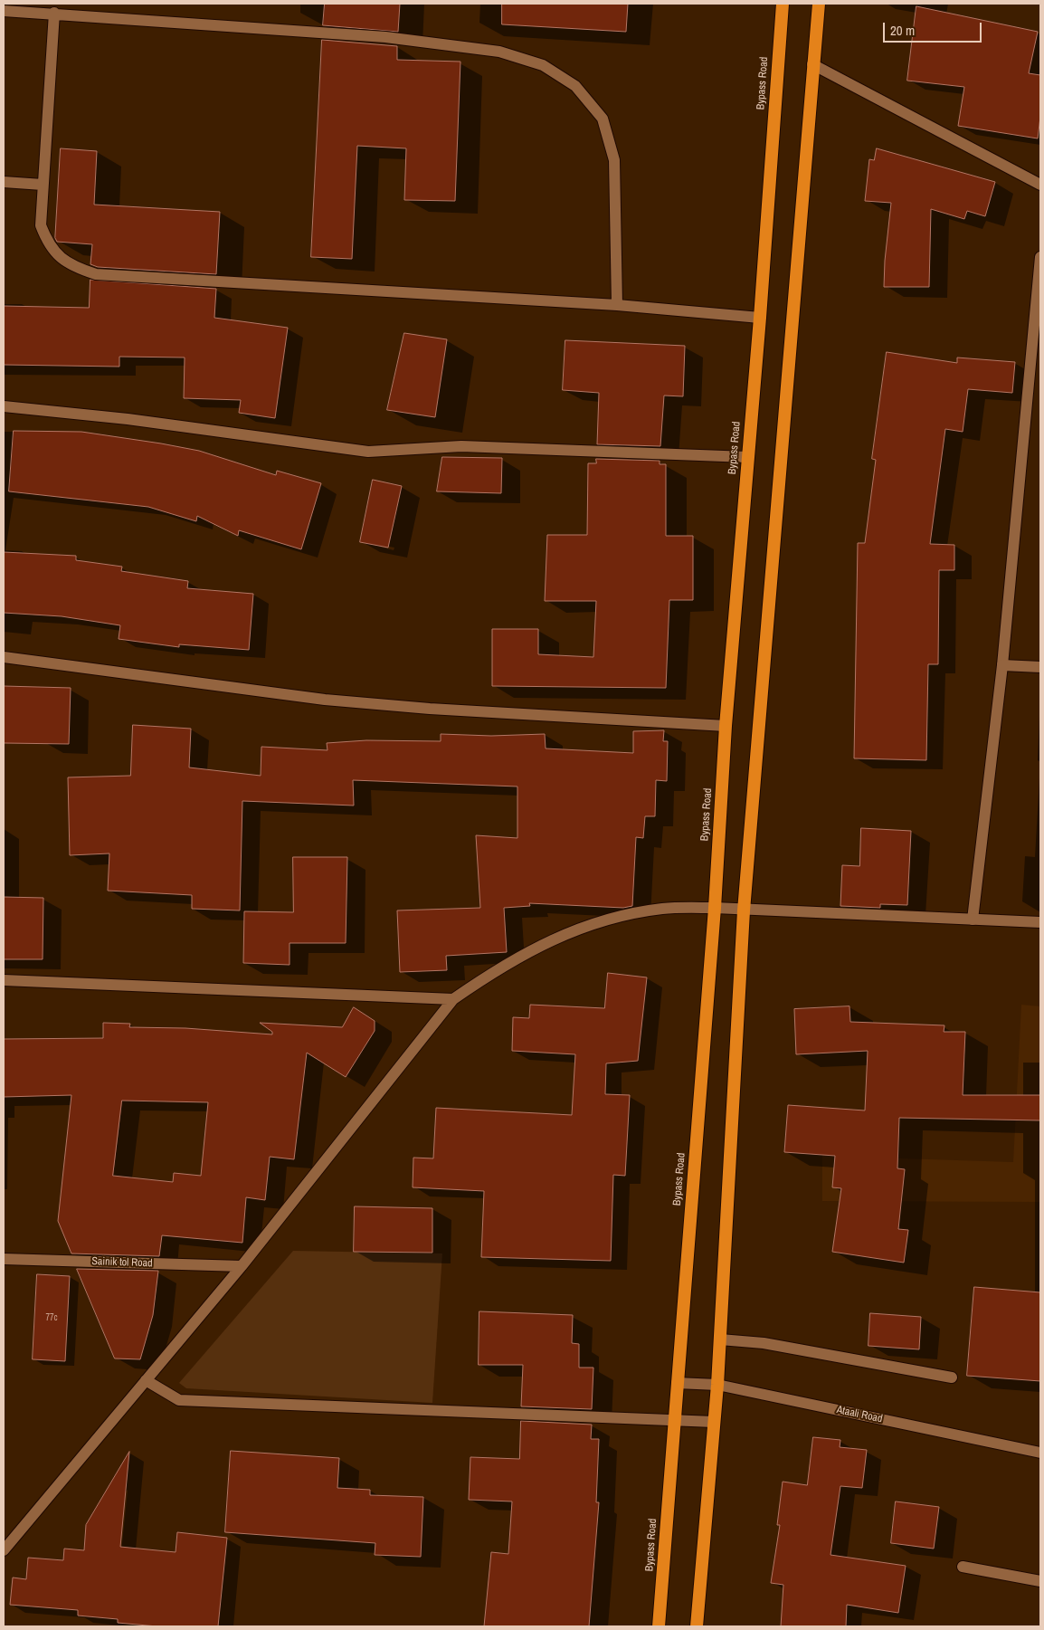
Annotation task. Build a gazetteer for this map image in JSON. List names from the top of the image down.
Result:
{
  "streets": {
    "highway": ["Bypass Road"],
    "street": ["Sainik tol Road", "Ataali Road"]
  },
  "crossings": [
    ["Bypass Road", "Ataali Road"]
  ],
  "house_numbers": ["77c"],
  "scale_bar": "20 m"
}
